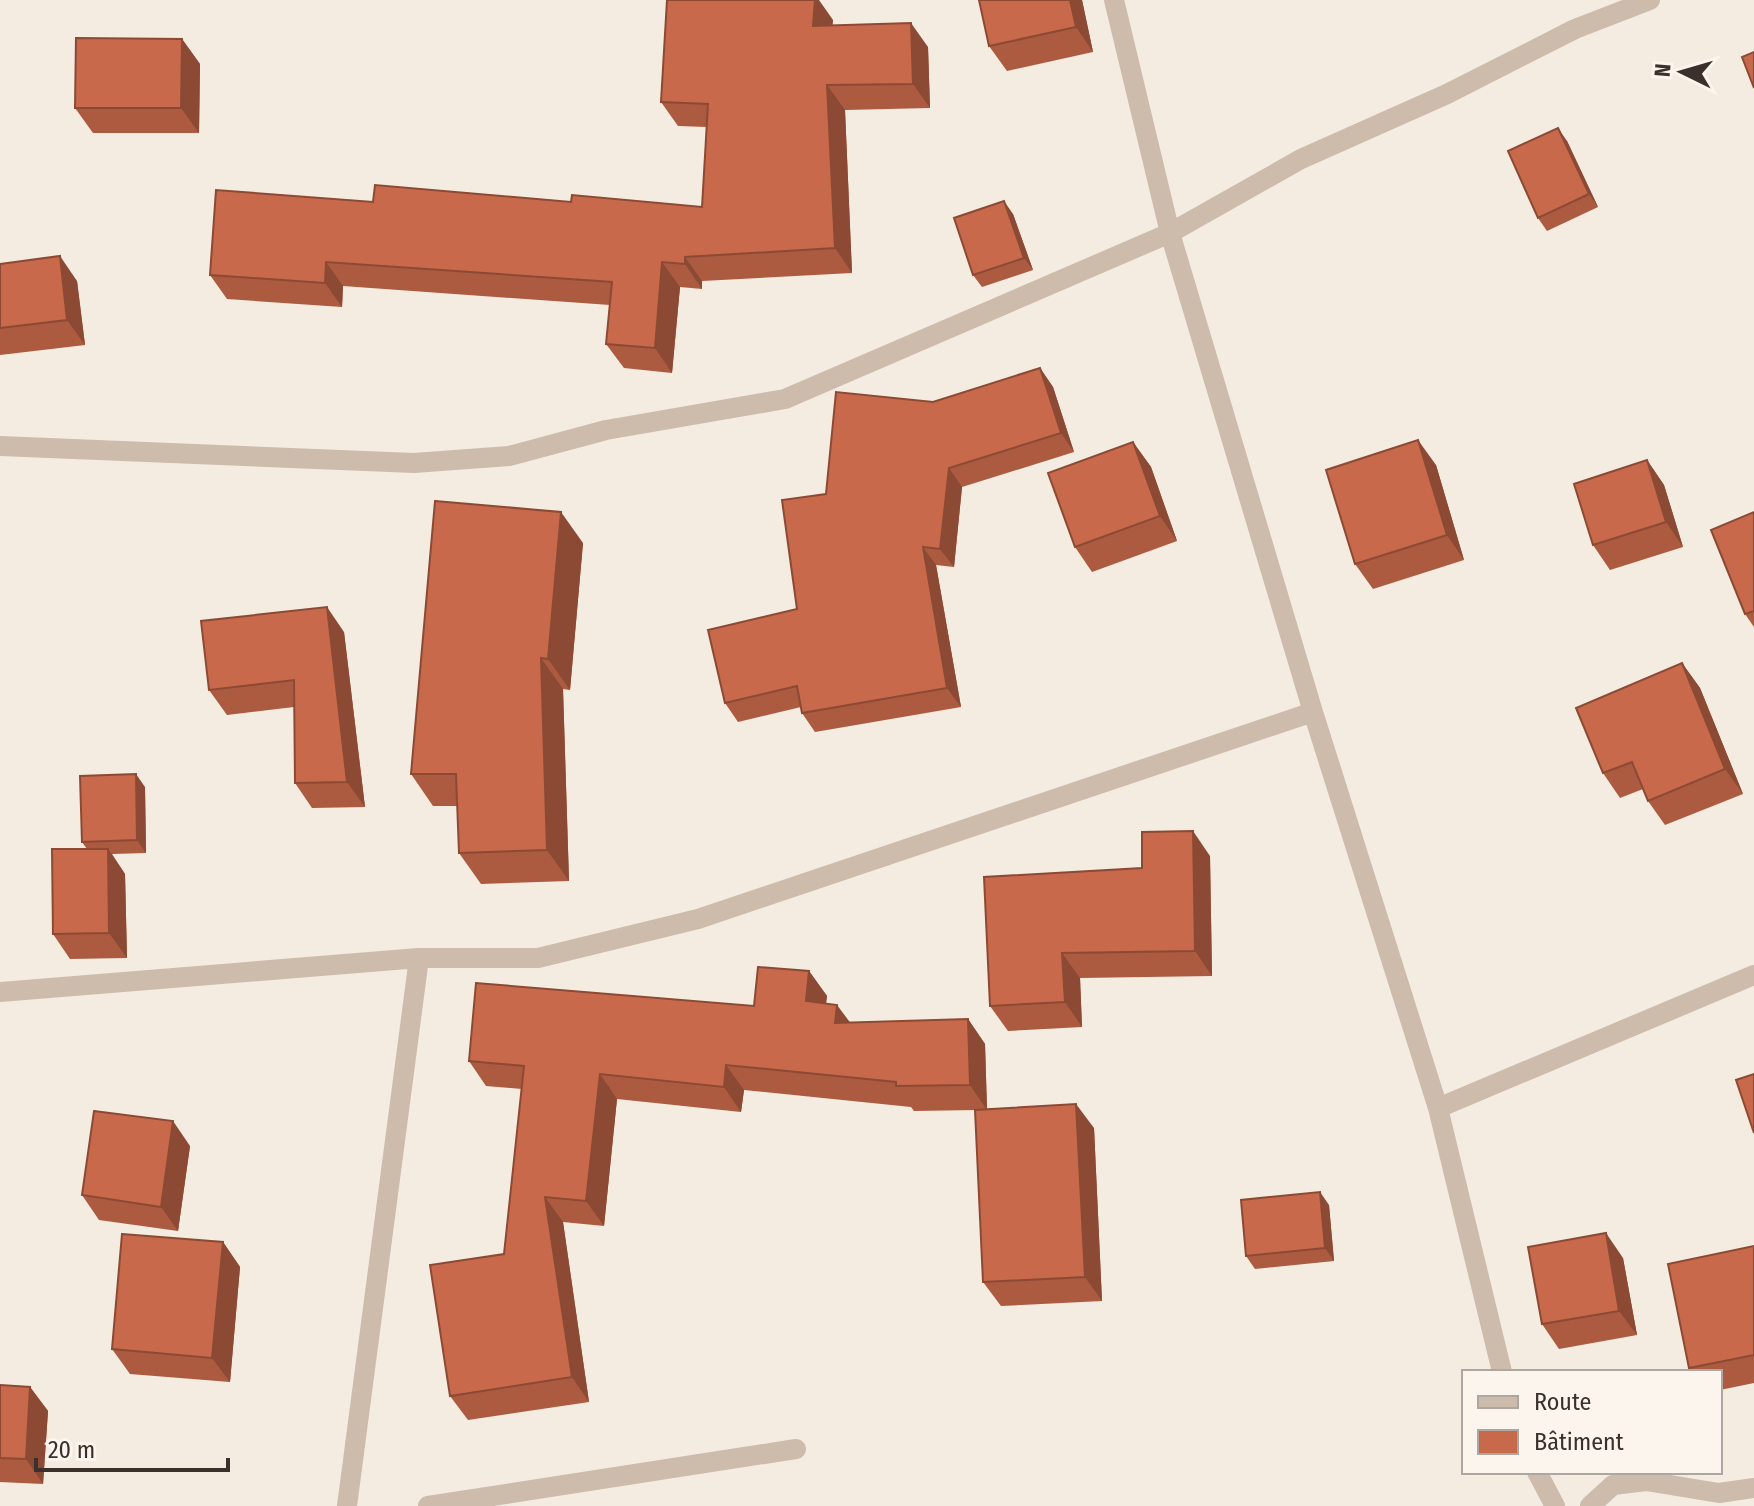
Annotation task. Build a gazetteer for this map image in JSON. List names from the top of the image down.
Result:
{
  "legend": ["Route", "Bâtiment"],
  "scale_bar": "20 m",
  "north": "left"
}
